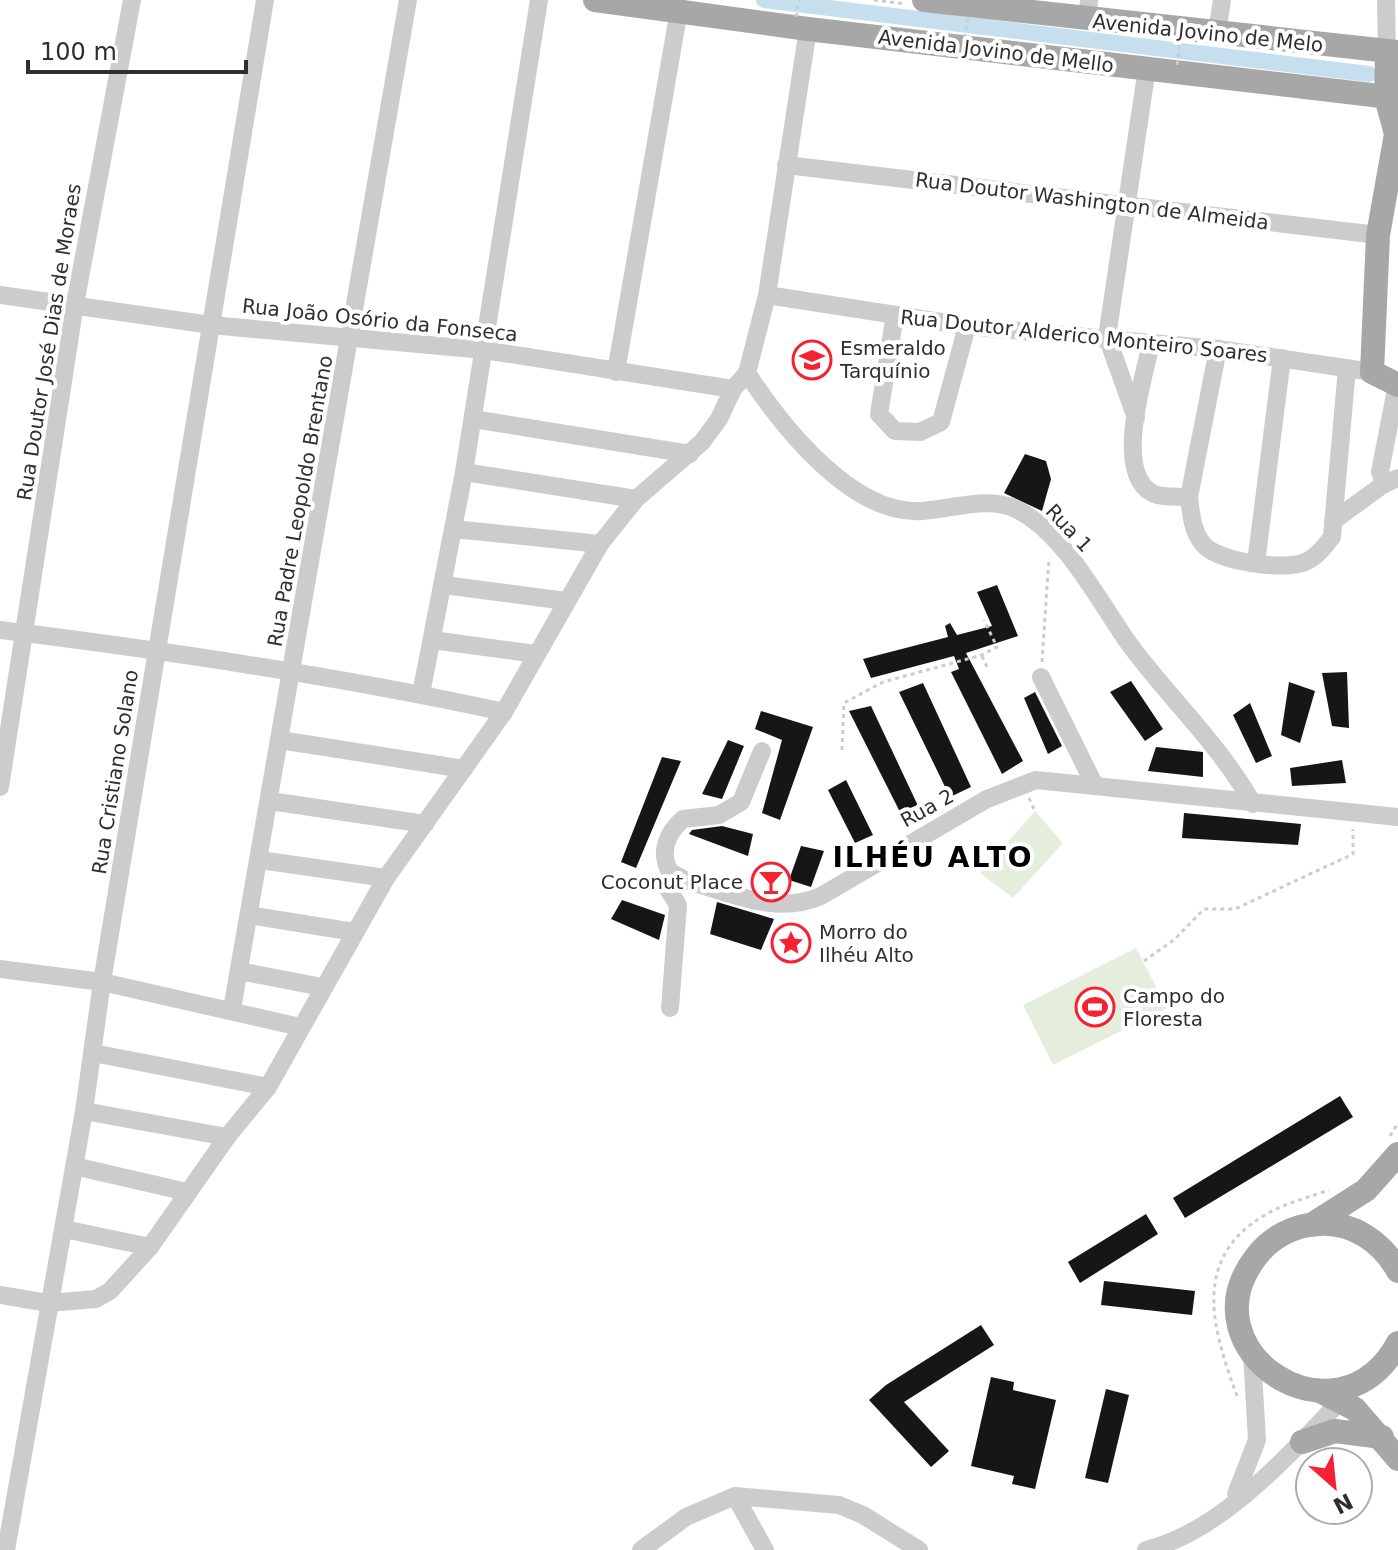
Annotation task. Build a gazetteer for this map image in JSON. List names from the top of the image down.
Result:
{
  "streets": {
    "main road": ["Avenida Jovino de Melo", "Avenida Jovino de Mello", "Rua Doutor Alderico Monteiro Soares"],
    "street": [
      "Rua Doutor Washington de Almeida",
      "Rua João Osório da Fonseca",
      "Rua Doutor José Dias de Moraes",
      "Rua Padre Leopoldo Brentano",
      "Rua 1",
      "Rua Cristiano Solano",
      "Rua 2"
    ]
  },
  "crossings": [
    ["Rua João Osório da Fonseca", "Rua Doutor José Dias de Moraes"],
    ["Rua João Osório da Fonseca", "Rua Padre Leopoldo Brentano"],
    ["Rua João Osório da Fonseca", "Rua Cristiano Solano"],
    ["Rua 1", "Rua 2"]
  ],
  "districts": ["ILHÉU ALTO"],
  "places": {
    "school or university": ["Esmeraldo Tarquínio"],
    "bar": ["Coconut Place"],
    "place": ["Morro do Ilhéu Alto"],
    "sports": ["Campo do Floresta"]
  },
  "scale_bar": "100 m",
  "north": "bottom right"
}
